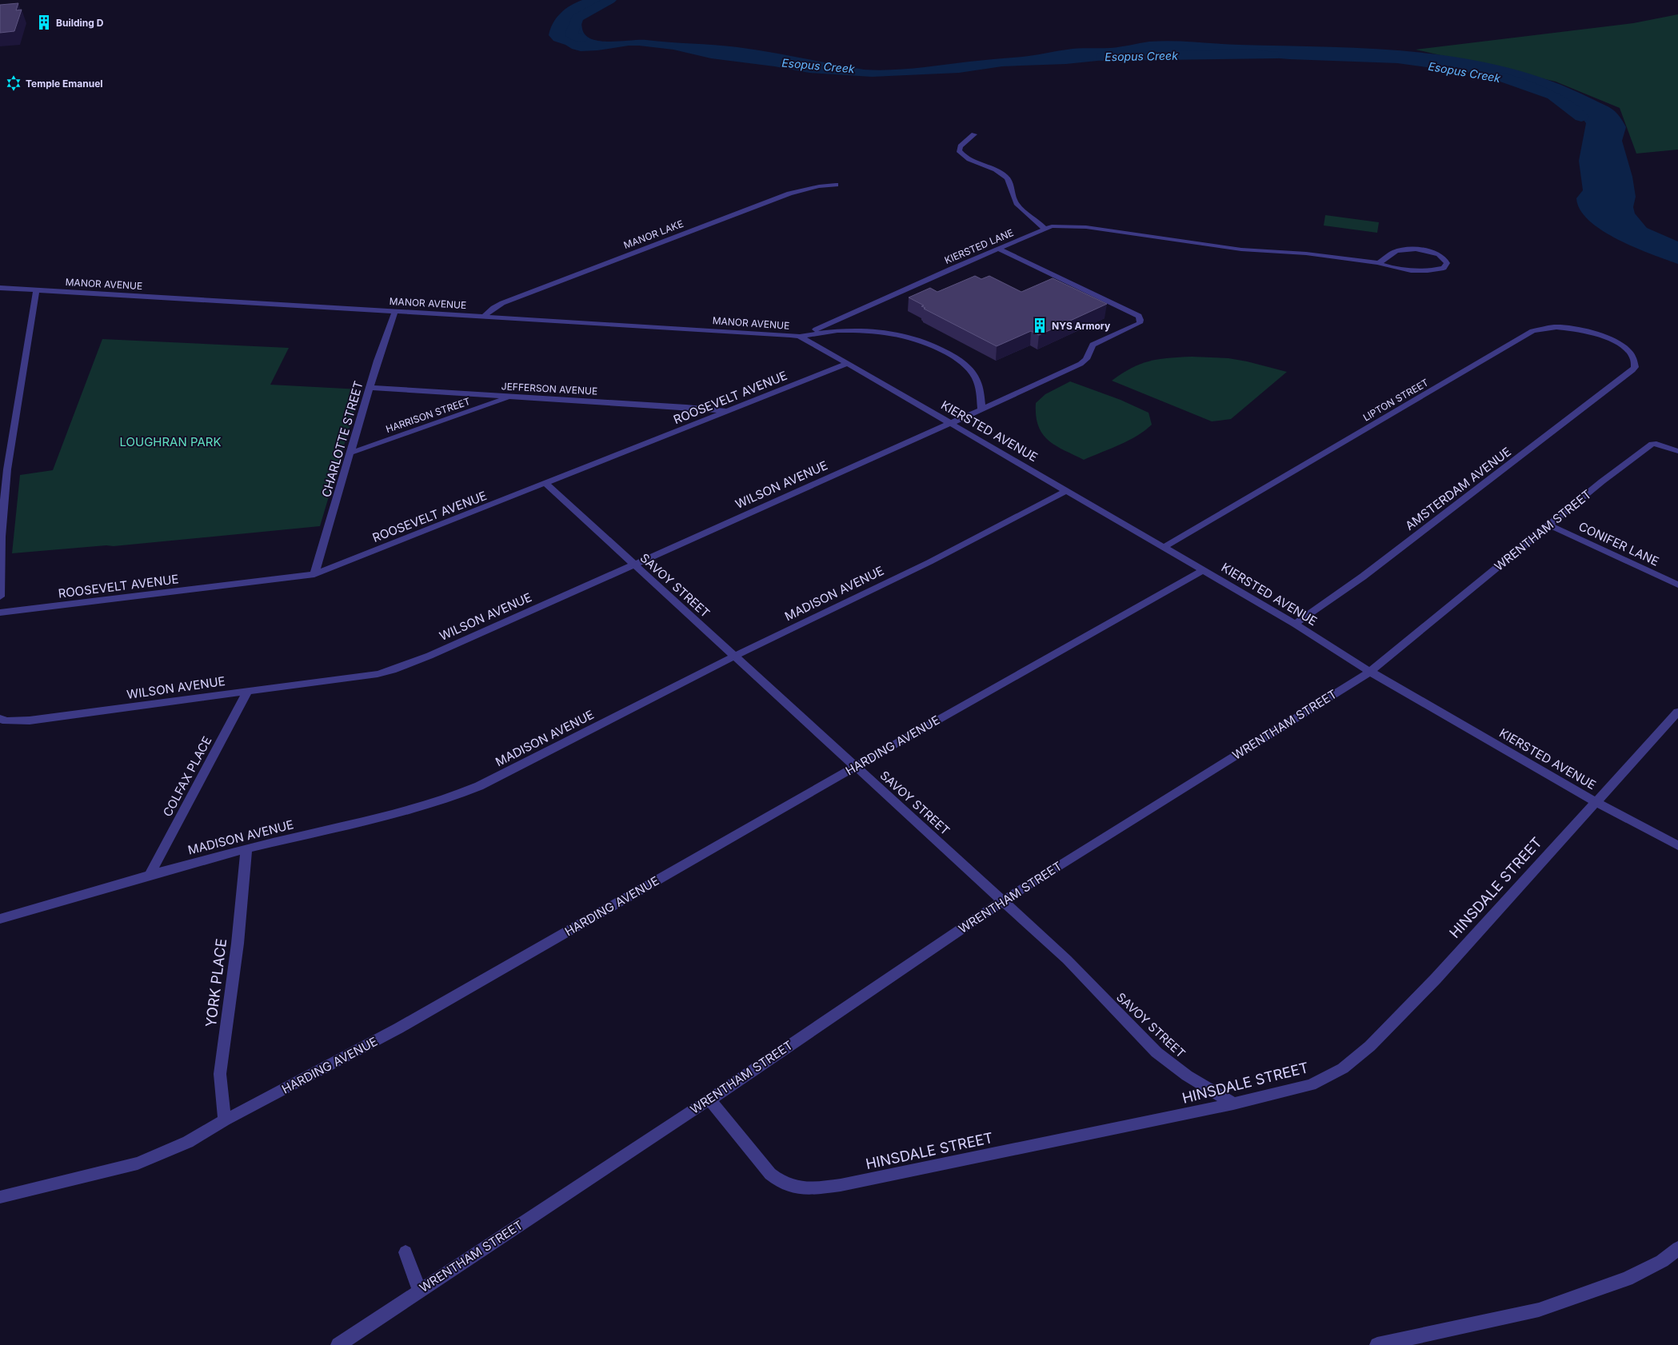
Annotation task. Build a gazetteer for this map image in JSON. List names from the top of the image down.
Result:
{
  "streets": {
    "street": [
      "MANOR LAKE",
      "KIERSTED LANE",
      "MANOR AVENUE",
      "JEFFERSON AVENUE",
      "ROOSEVELT AVENUE",
      "LIPTON STREET",
      "HARRISON STREET",
      "KIERSTED AVENUE",
      "CHARLOTTE STREET",
      "WILSON AVENUE",
      "AMSTERDAM AVENUE",
      "WRENTHAM STREET",
      "CONIFER LANE",
      "SAVOY STREET",
      "MADISON AVENUE",
      "HARDING AVENUE",
      "COLFAX PLACE",
      "HINSDALE STREET",
      "YORK PLACE"
    ]
  },
  "crossings": [
    ["MANOR LAKE", "MANOR AVENUE"],
    ["KIERSTED LANE", "MANOR AVENUE"],
    ["KIERSTED LANE", "WILSON AVENUE"],
    ["MANOR AVENUE", "ROOSEVELT AVENUE"],
    ["MANOR AVENUE", "KIERSTED AVENUE"],
    ["MANOR AVENUE", "CHARLOTTE STREET"],
    ["JEFFERSON AVENUE", "ROOSEVELT AVENUE"],
    ["JEFFERSON AVENUE", "HARRISON STREET"],
    ["JEFFERSON AVENUE", "CHARLOTTE STREET"],
    ["ROOSEVELT AVENUE", "KIERSTED AVENUE"],
    ["ROOSEVELT AVENUE", "CHARLOTTE STREET"],
    ["ROOSEVELT AVENUE", "SAVOY STREET"],
    ["LIPTON STREET", "KIERSTED AVENUE"],
    ["LIPTON STREET", "AMSTERDAM AVENUE"],
    ["HARRISON STREET", "CHARLOTTE STREET"],
    ["KIERSTED AVENUE", "WILSON AVENUE"],
    ["KIERSTED AVENUE", "AMSTERDAM AVENUE"],
    ["KIERSTED AVENUE", "WRENTHAM STREET"],
    ["KIERSTED AVENUE", "MADISON AVENUE"],
    ["KIERSTED AVENUE", "HARDING AVENUE"],
    ["KIERSTED AVENUE", "HINSDALE STREET"],
    ["WILSON AVENUE", "SAVOY STREET"],
    ["WILSON AVENUE", "COLFAX PLACE"],
    ["WRENTHAM STREET", "CONIFER LANE"],
    ["WRENTHAM STREET", "SAVOY STREET"],
    ["WRENTHAM STREET", "HINSDALE STREET"],
    ["SAVOY STREET", "MADISON AVENUE"],
    ["SAVOY STREET", "HARDING AVENUE"],
    ["SAVOY STREET", "HINSDALE STREET"],
    ["MADISON AVENUE", "COLFAX PLACE"],
    ["MADISON AVENUE", "YORK PLACE"],
    ["HARDING AVENUE", "YORK PLACE"]
  ],
  "water": ["Esopus Creek"],
  "parks": ["LOUGHRAN PARK"],
  "places": {
    "building": ["Building D", "NYS Armory"],
    "synagogue": ["Temple Emanuel"]
  }
}
